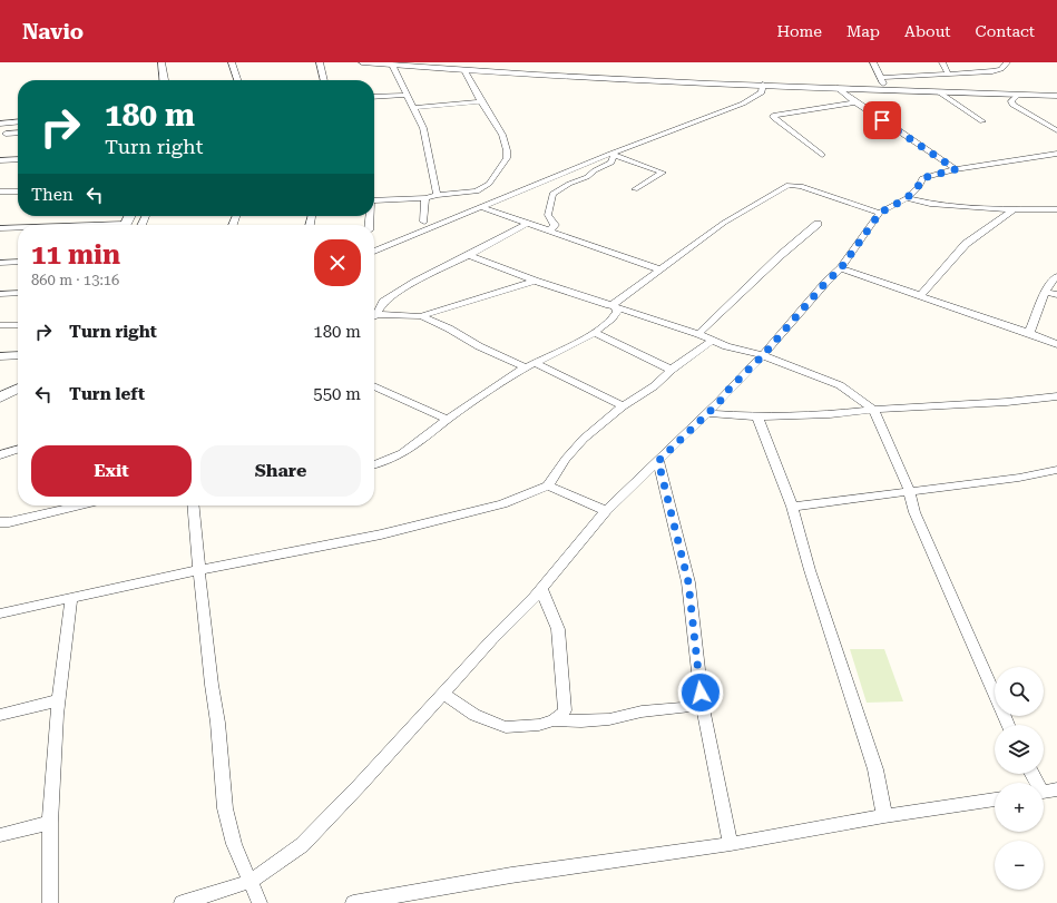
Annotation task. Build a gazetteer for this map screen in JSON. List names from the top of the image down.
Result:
{
  "page": {
    "header": "Navio",
    "nav": [
      "Home",
      "Map",
      "About",
      "Contact"
    ],
    "turn": ["180 m", "Turn right"],
    "then": "Then",
    "heading": ["11 min", "860 m · 13:16"],
    "list": [
      {
        "name": "Turn right",
        "value": "180 m"
      },
      {
        "name": "Turn left",
        "value": "550 m"
      }
    ],
    "buttons": ["Exit", "Share"],
    "map_buttons": ["+", "−"]
  }
}
